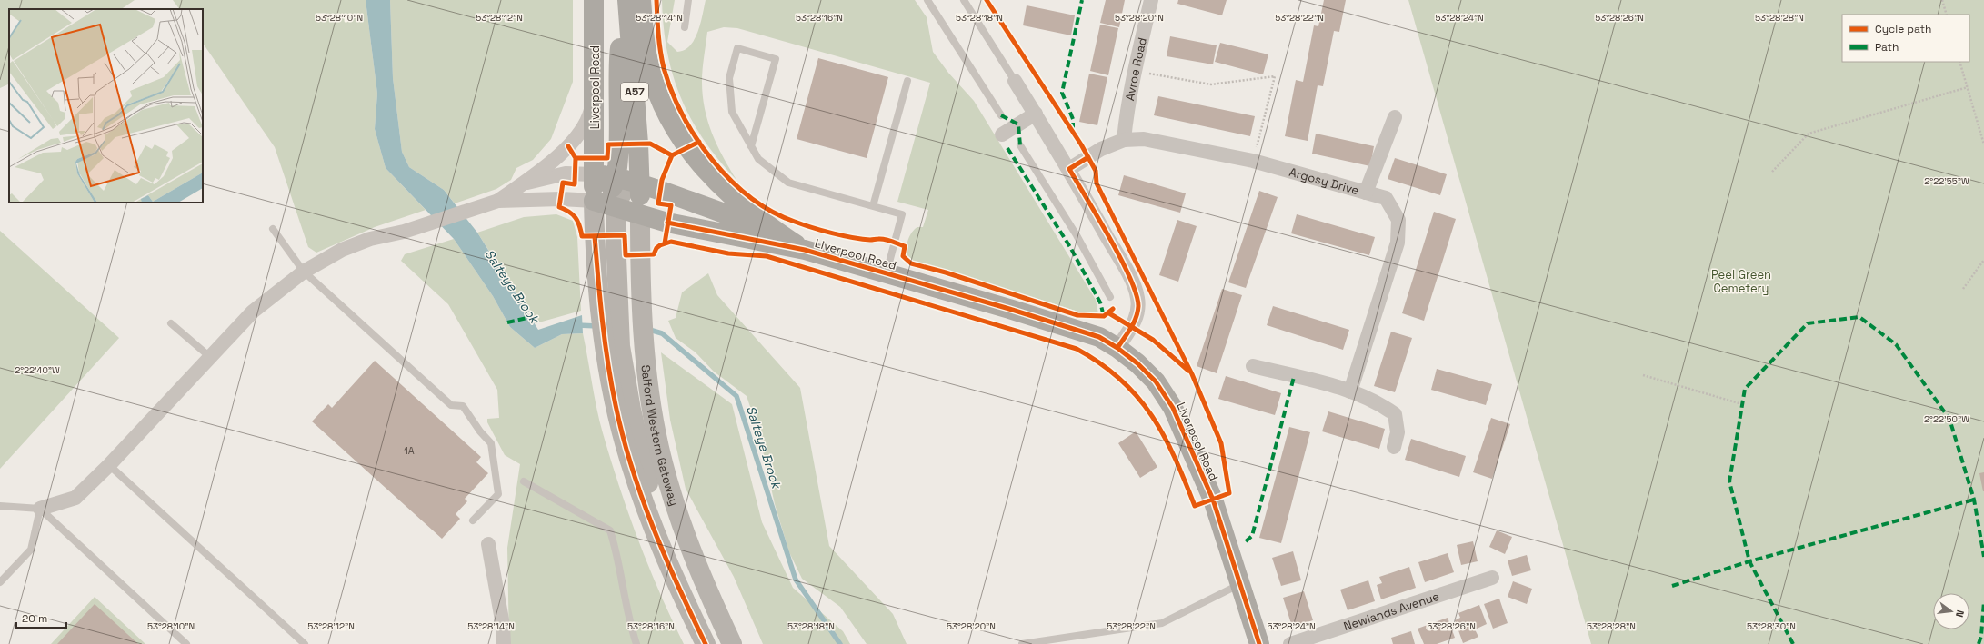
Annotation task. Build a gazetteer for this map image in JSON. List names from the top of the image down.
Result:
{
  "streets": {
    "highway": ["Liverpool Road", "A57"],
    "street": [
      "Avroe Road",
      "Argosy Drive",
      "Salford Western Gateway",
      "Newlands Avenue"
    ]
  },
  "crossings": [
    ["Avroe Road", "Argosy Drive"],
    ["Liverpool Road", "A57"],
    ["Liverpool Road", "Salford Western Gateway"],
    ["A57", "Salford Western Gateway"]
  ],
  "water": ["Salteye Brook"],
  "parks": ["Peel Green Cemetery"],
  "house_numbers": ["1A"],
  "legend": ["Cycle path", "Path"],
  "scale_bar": "20 m",
  "north": "right",
  "coordinates": [
    "53°28'10\"N",
    "53°28'12\"N",
    "53°28'14\"N",
    "53°28'16\"N",
    "53°28'18\"N",
    "53°28'20\"N",
    "53°28'22\"N",
    "53°28'24\"N",
    "53°28'26\"N",
    "53°28'28\"N",
    "2°22'55\"W",
    "2°22'40\"W",
    "2°22'50\"W",
    "53°28'30\"N"
  ]
}
